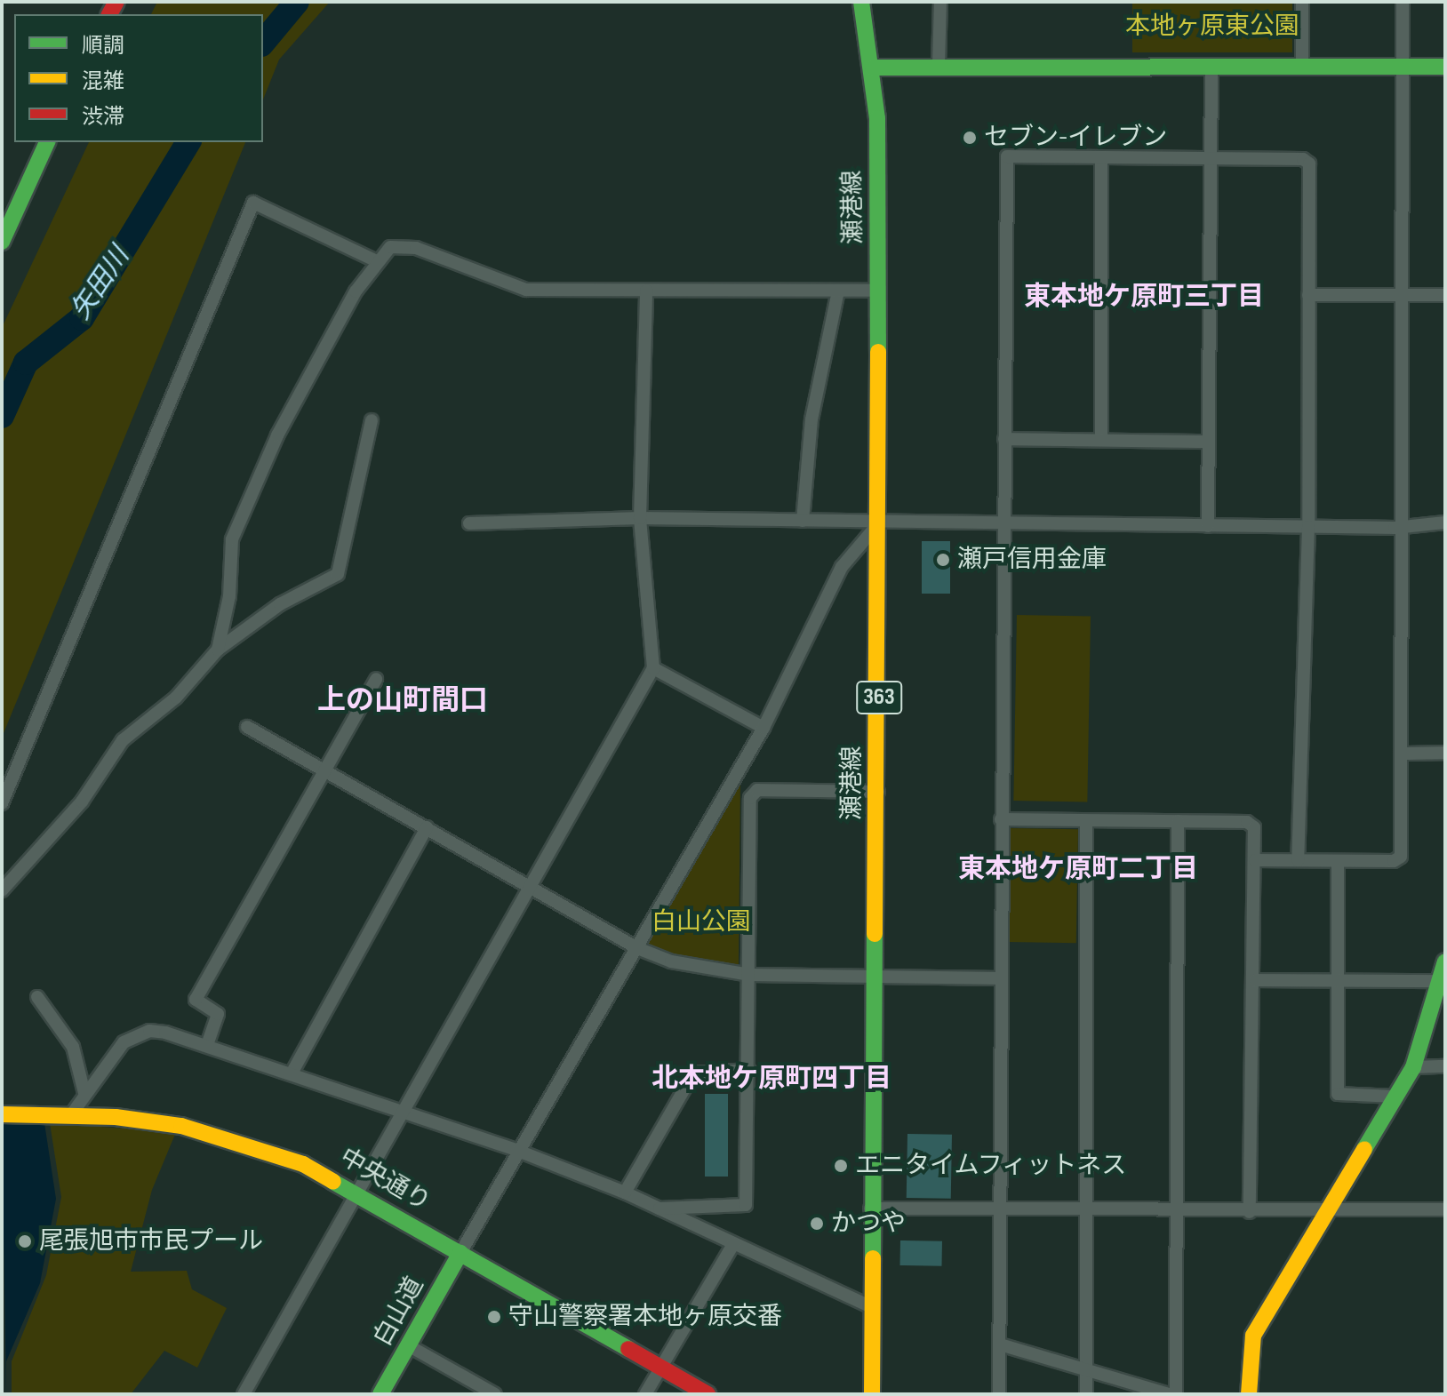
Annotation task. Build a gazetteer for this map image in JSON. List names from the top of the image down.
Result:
{
  "streets": {
    "main road": [
      "瀬港線",
      "363",
      "中央通り",
      "白山道"
    ]
  },
  "crossings": [
    ["中央通り", "白山道"]
  ],
  "districts": [
    "東本地ケ原町三丁目",
    "上の山町間口",
    "東本地ケ原町二丁目",
    "北本地ケ原町四丁目"
  ],
  "water": ["矢田川"],
  "parks": ["本地ヶ原東公園", "白山公園"],
  "places": [
    "セブン-イレブン",
    "瀬戸信用金庫",
    "エニタイムフィットネス",
    "かつや",
    "尾張旭市市民プール",
    "守山警察署本地ヶ原交番"
  ],
  "legend": ["順調", "混雑", "渋滞"]
}
